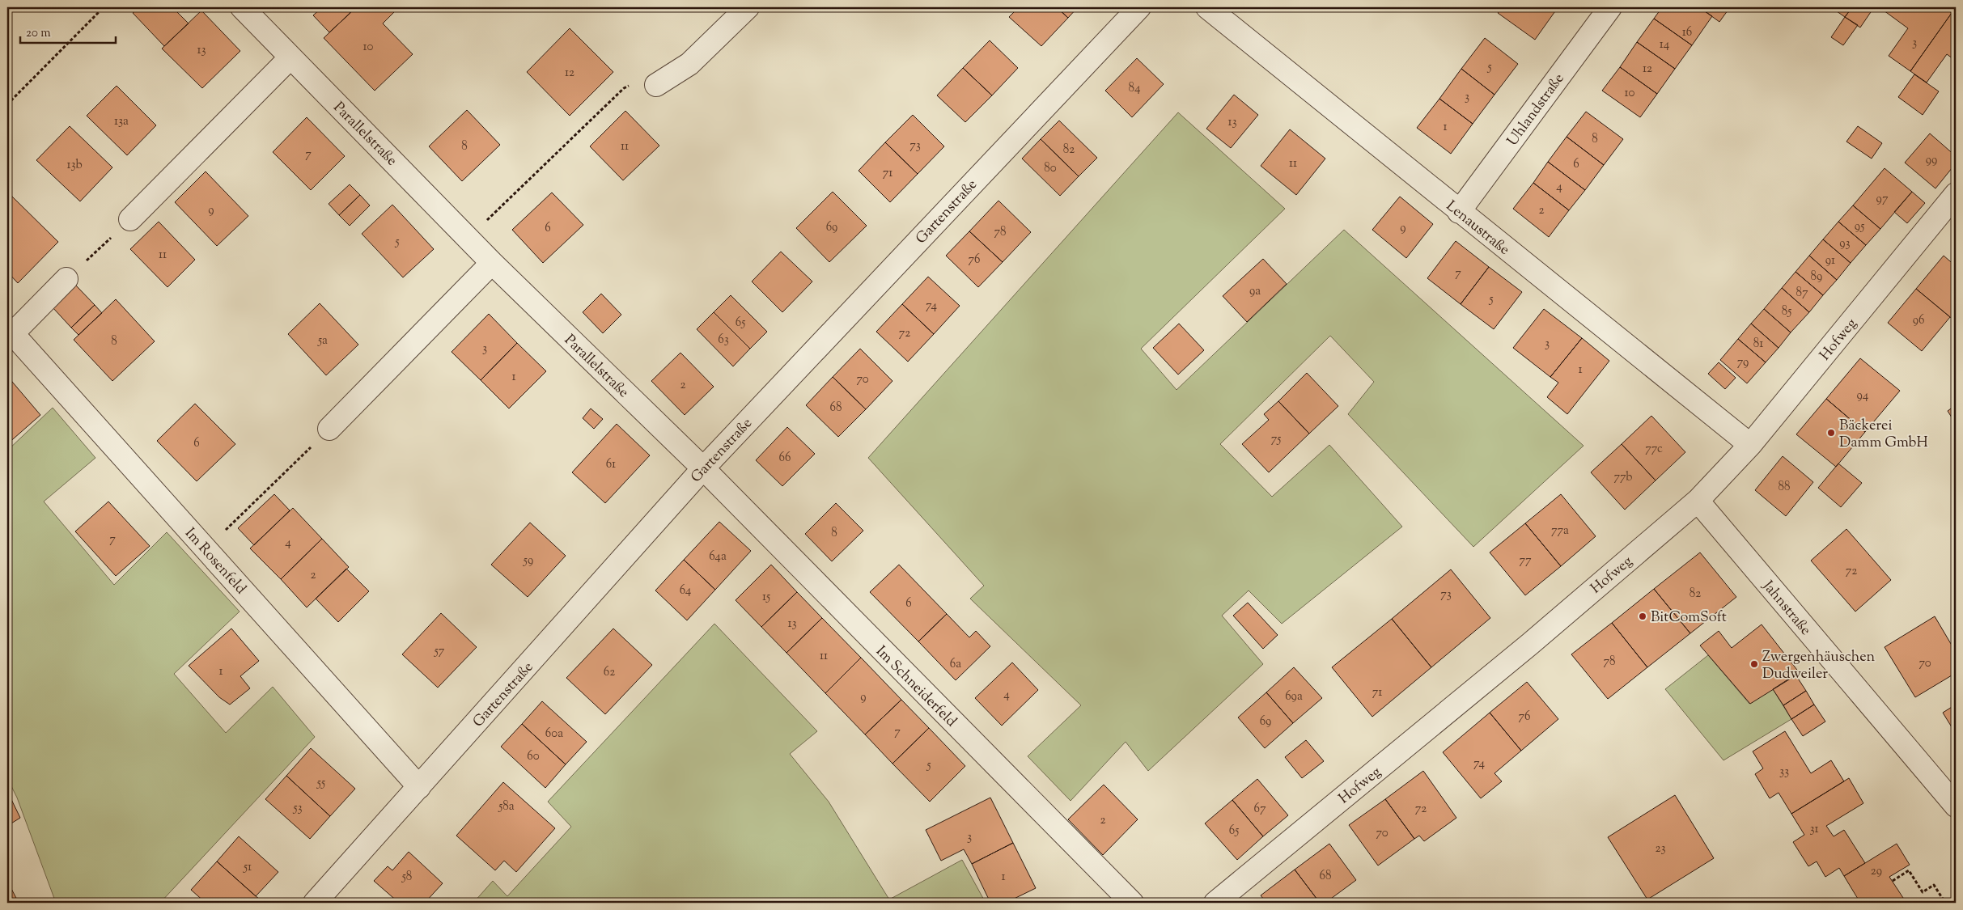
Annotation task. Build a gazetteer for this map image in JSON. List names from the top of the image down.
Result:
{
  "streets": {
    "street": [
      "Uhlandstraße",
      "Parallelstraße",
      "Gartenstraße",
      "Lenaustraße",
      "Hofweg",
      "Im Rosenfeld",
      "Jahnstraße",
      "Im Schneiderfeld"
    ]
  },
  "crossings": [
    ["Uhlandstraße", "Lenaustraße"],
    ["Parallelstraße", "Gartenstraße"],
    ["Parallelstraße", "Im Schneiderfeld"],
    ["Gartenstraße", "Im Rosenfeld"],
    ["Gartenstraße", "Im Schneiderfeld"],
    ["Lenaustraße", "Hofweg"],
    ["Hofweg", "Jahnstraße"]
  ],
  "places": ["Bäckerei Damm GmbH", "BitComSoft", "Zwergenhäuschen Dudweiler"],
  "house_numbers": [
    "16",
    "3",
    "14",
    "10",
    "13",
    "5",
    "12",
    "12",
    "84",
    "10",
    "3",
    "13a",
    "13",
    "1",
    "8",
    "73",
    "8",
    "11",
    "82",
    "7",
    "99",
    "11",
    "6",
    "13b",
    "80",
    "71",
    "4",
    "97",
    "9",
    "2",
    "95",
    "69",
    "6",
    "9",
    "78",
    "5",
    "93",
    "11",
    "76",
    "91",
    "7",
    "89",
    "9a",
    "87",
    "5",
    "74",
    "85",
    "96",
    "65",
    "72",
    "63",
    "5a",
    "8",
    "3",
    "81",
    "3",
    "79",
    "1",
    "1",
    "70",
    "2",
    "94",
    "68",
    "75",
    "6",
    "77c",
    "66",
    "61",
    "77b",
    "88",
    "77a",
    "8",
    "7",
    "4",
    "64a",
    "59",
    "77",
    "72",
    "2",
    "64",
    "82",
    "73",
    "15",
    "6",
    "13",
    "57",
    "11",
    "78",
    "70",
    "6a",
    "1",
    "62",
    "71",
    "4",
    "69a",
    "9",
    "76",
    "69",
    "7",
    "60a",
    "60",
    "74",
    "5",
    "33",
    "55",
    "58a",
    "53",
    "67",
    "72",
    "2",
    "31",
    "65",
    "70",
    "3",
    "23",
    "51",
    "29",
    "68",
    "58",
    "1"
  ],
  "scale_bar": "20 m"
}
